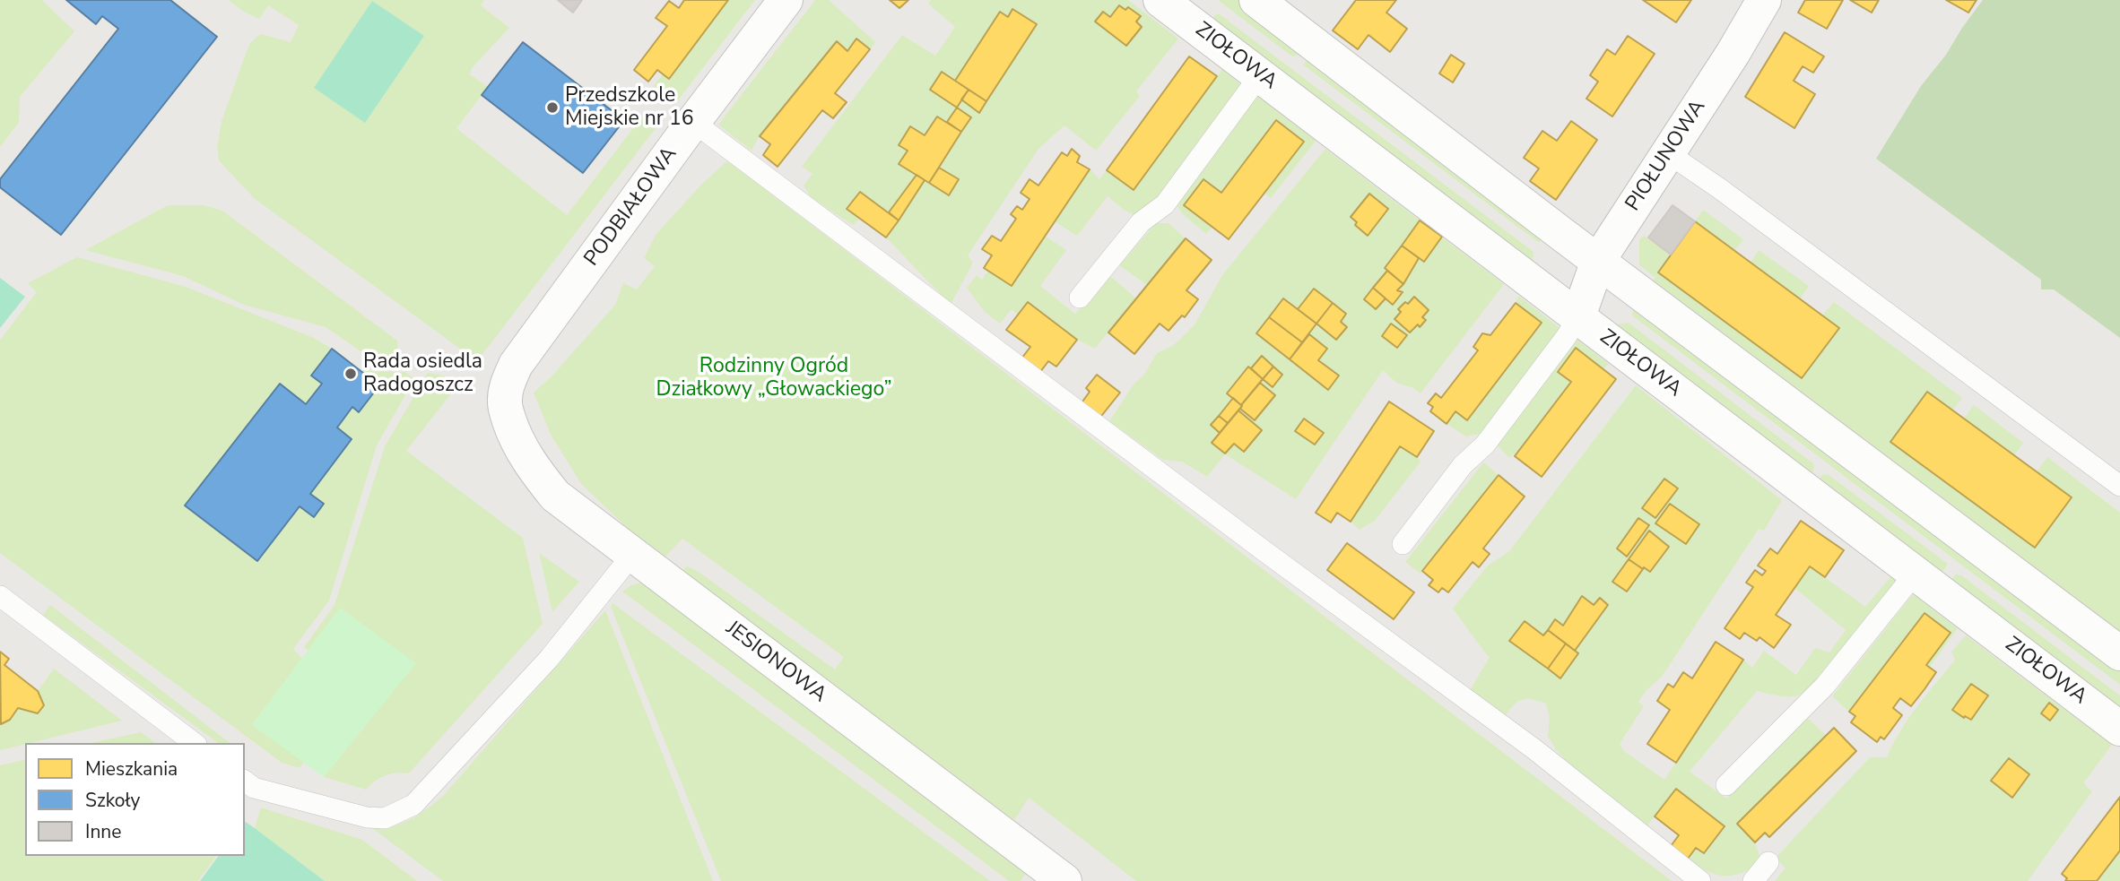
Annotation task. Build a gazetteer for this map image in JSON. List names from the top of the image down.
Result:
{
  "streets": {
    "street": [
      "ZIOŁOWA",
      "PIOŁUNOWA",
      "PODBIAŁOWA",
      "JESIONOWA"
    ]
  },
  "crossings": [
    ["ZIOŁOWA", "PIOŁUNOWA"],
    ["PODBIAŁOWA", "JESIONOWA"]
  ],
  "parks": ["Rodzinny Ogród Działkowy „Głowackiego”"],
  "places": ["Przedszkole Miejskie nr 16", "Rada osiedla Radogoszcz"],
  "legend": ["Mieszkania", "Szkoły", "Inne"]
}
